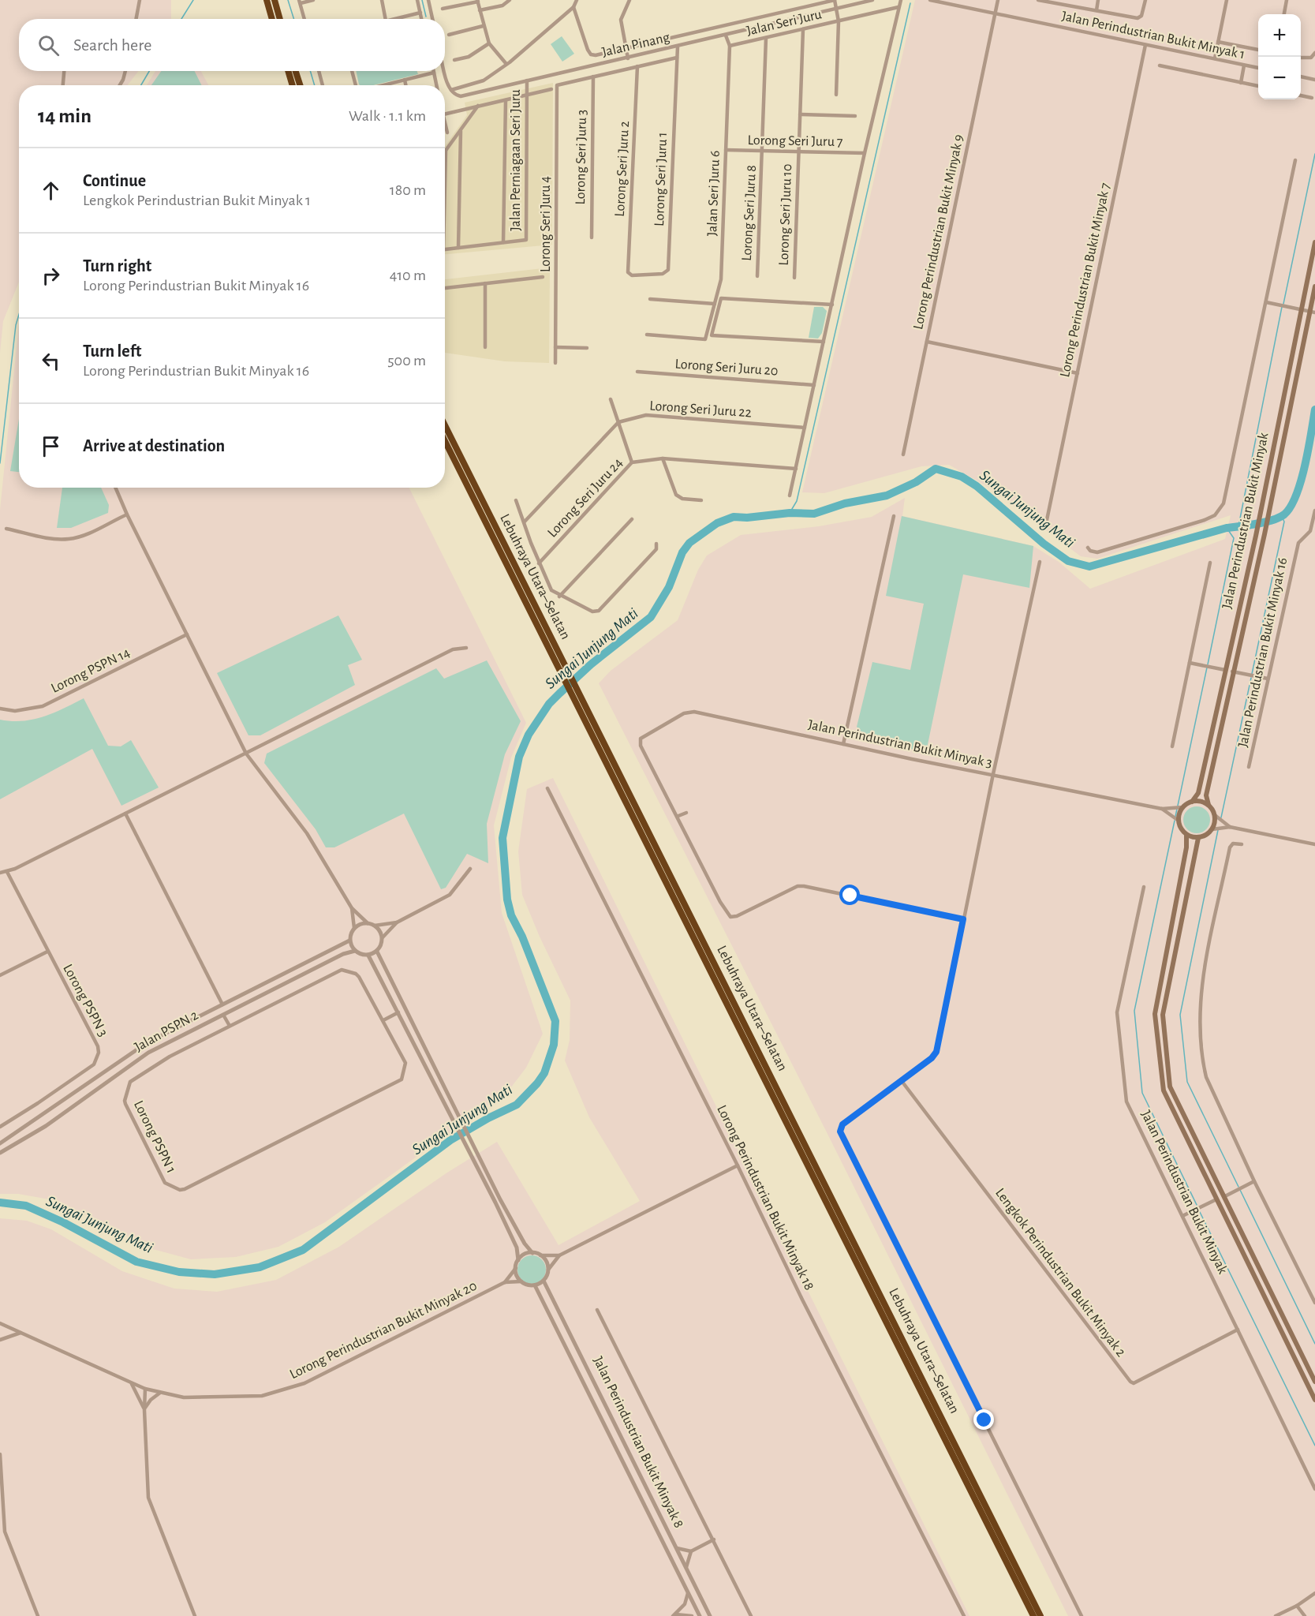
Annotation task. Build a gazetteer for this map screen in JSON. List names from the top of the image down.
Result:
{
  "streets": {
    "highway": ["Lebuhraya Utara–Selatan"],
    "main road": ["Jalan Perindustrian Bukit Minyak"],
    "street": [
      "Jalan Seri Juru",
      "Jalan Perindustrian Bukit Minyak 1",
      "Jalan Pinang",
      "Lorong Seri Juru 7",
      "Lorong Seri Juru 3",
      "Jalan Perniagaan Seri Juru",
      "Lorong Seri Juru 2",
      "Lorong Seri Juru 1",
      "Jalan Seri Juru 6",
      "Lorong Seri Juru 8",
      "Lorong Seri Juru 10",
      "Lorong Seri Juru 4",
      "Lorong Perindustrian Bukit Minyak 9",
      "Lorong Perindustrian Bukit Minyak 7",
      "Lorong Seri Juru 20",
      "Lorong Seri Juru 22",
      "Lorong Seri Juru 24",
      "Jalan Perindustrian Bukit Minyak 16",
      "Lorong PSPN 14",
      "Jalan Perindustrian Bukit Minyak 3",
      "Lorong PSPN 3",
      "Jalan PSPN 2",
      "Lorong PSPN 1",
      "Lorong Perindustrian Bukit Minyak 18",
      "Lengkok Perindustrian Bukit Minyak 2",
      "Lorong Perindustrian Bukit Minyak 20",
      "Jalan Perindustrian Bukit Minyak 8"
    ]
  },
  "crossings": [
    ["Jalan Seri Juru", "Jalan Seri Juru 6"],
    ["Jalan Seri Juru", "Lorong Seri Juru 8"],
    ["Jalan Seri Juru", "Lorong Seri Juru 10"],
    ["Jalan Perindustrian Bukit Minyak 1", "Lorong Perindustrian Bukit Minyak 9"],
    ["Jalan Perindustrian Bukit Minyak 1", "Lorong Perindustrian Bukit Minyak 7"],
    ["Jalan Pinang", "Jalan Perniagaan Seri Juru"],
    ["Jalan Pinang", "Lorong Seri Juru 1"],
    ["Lorong Seri Juru 7", "Jalan Seri Juru 6"],
    ["Lorong Seri Juru 7", "Lorong Seri Juru 8"],
    ["Lorong Seri Juru 7", "Lorong Seri Juru 10"],
    ["Lorong Seri Juru 3", "Lorong Seri Juru 4"],
    ["Lorong Seri Juru 2", "Lorong Seri Juru 1"],
    ["Jalan Perindustrian Bukit Minyak", "Lengkok Perindustrian Bukit Minyak 2"]
  ],
  "water": ["Sungai Junjung Mati"],
  "page": {
    "map_buttons": ["+", "−"],
    "search": "Search here",
    "heading": ["14 min", "Walk · 1.1 km"],
    "list": [
      ["Continue", "Lengkok Perindustrian Bukit Minyak 1", "180 m"],
      ["Turn right", "Lorong Perindustrian Bukit Minyak 16", "410 m"],
      ["Turn left", "Lorong Perindustrian Bukit Minyak 16", "500 m"],
      "Arrive at destination"
    ]
  }
}
